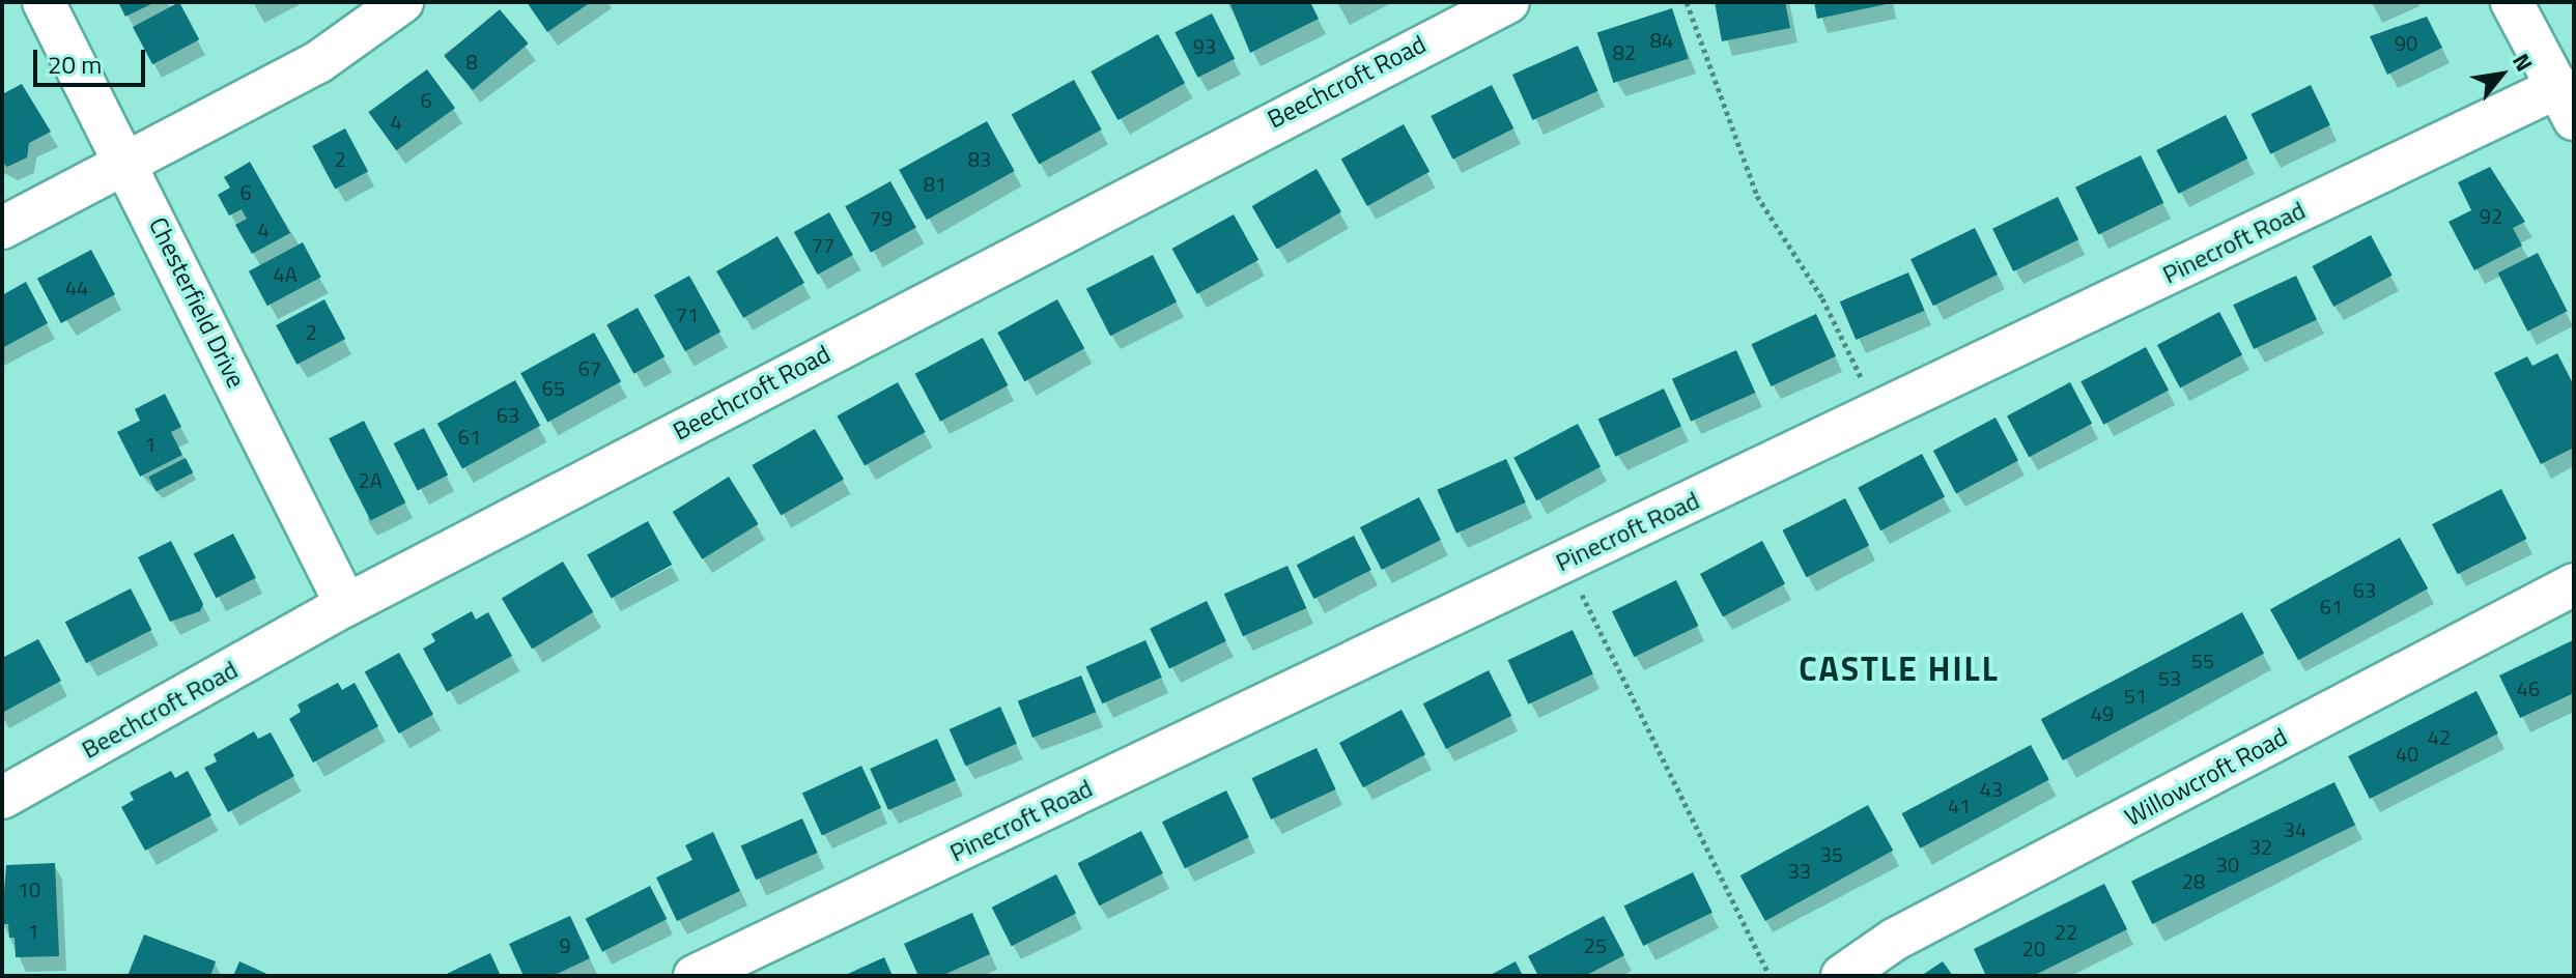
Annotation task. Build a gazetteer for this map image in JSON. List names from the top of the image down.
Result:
{
  "streets": {
    "street": [
      "Beechcroft Road",
      "Pinecroft Road",
      "Chesterfield Drive",
      "Willowcroft Road"
    ]
  },
  "crossings": [
    ["Beechcroft Road", "Chesterfield Drive"]
  ],
  "districts": ["CASTLE HILL"],
  "house_numbers": [
    "84",
    "90",
    "93",
    "82",
    "8",
    "6",
    "4",
    "2",
    "83",
    "81",
    "6",
    "92",
    "79",
    "4",
    "77",
    "4A",
    "44",
    "71",
    "2",
    "67",
    "65",
    "63",
    "61",
    "1",
    "2A",
    "63",
    "61",
    "55",
    "53",
    "46",
    "51",
    "49",
    "42",
    "40",
    "43",
    "41",
    "34",
    "32",
    "35",
    "30",
    "33",
    "28",
    "10",
    "1",
    "22",
    "9",
    "25",
    "20"
  ],
  "scale_bar": "20 m",
  "north": "top right"
}
